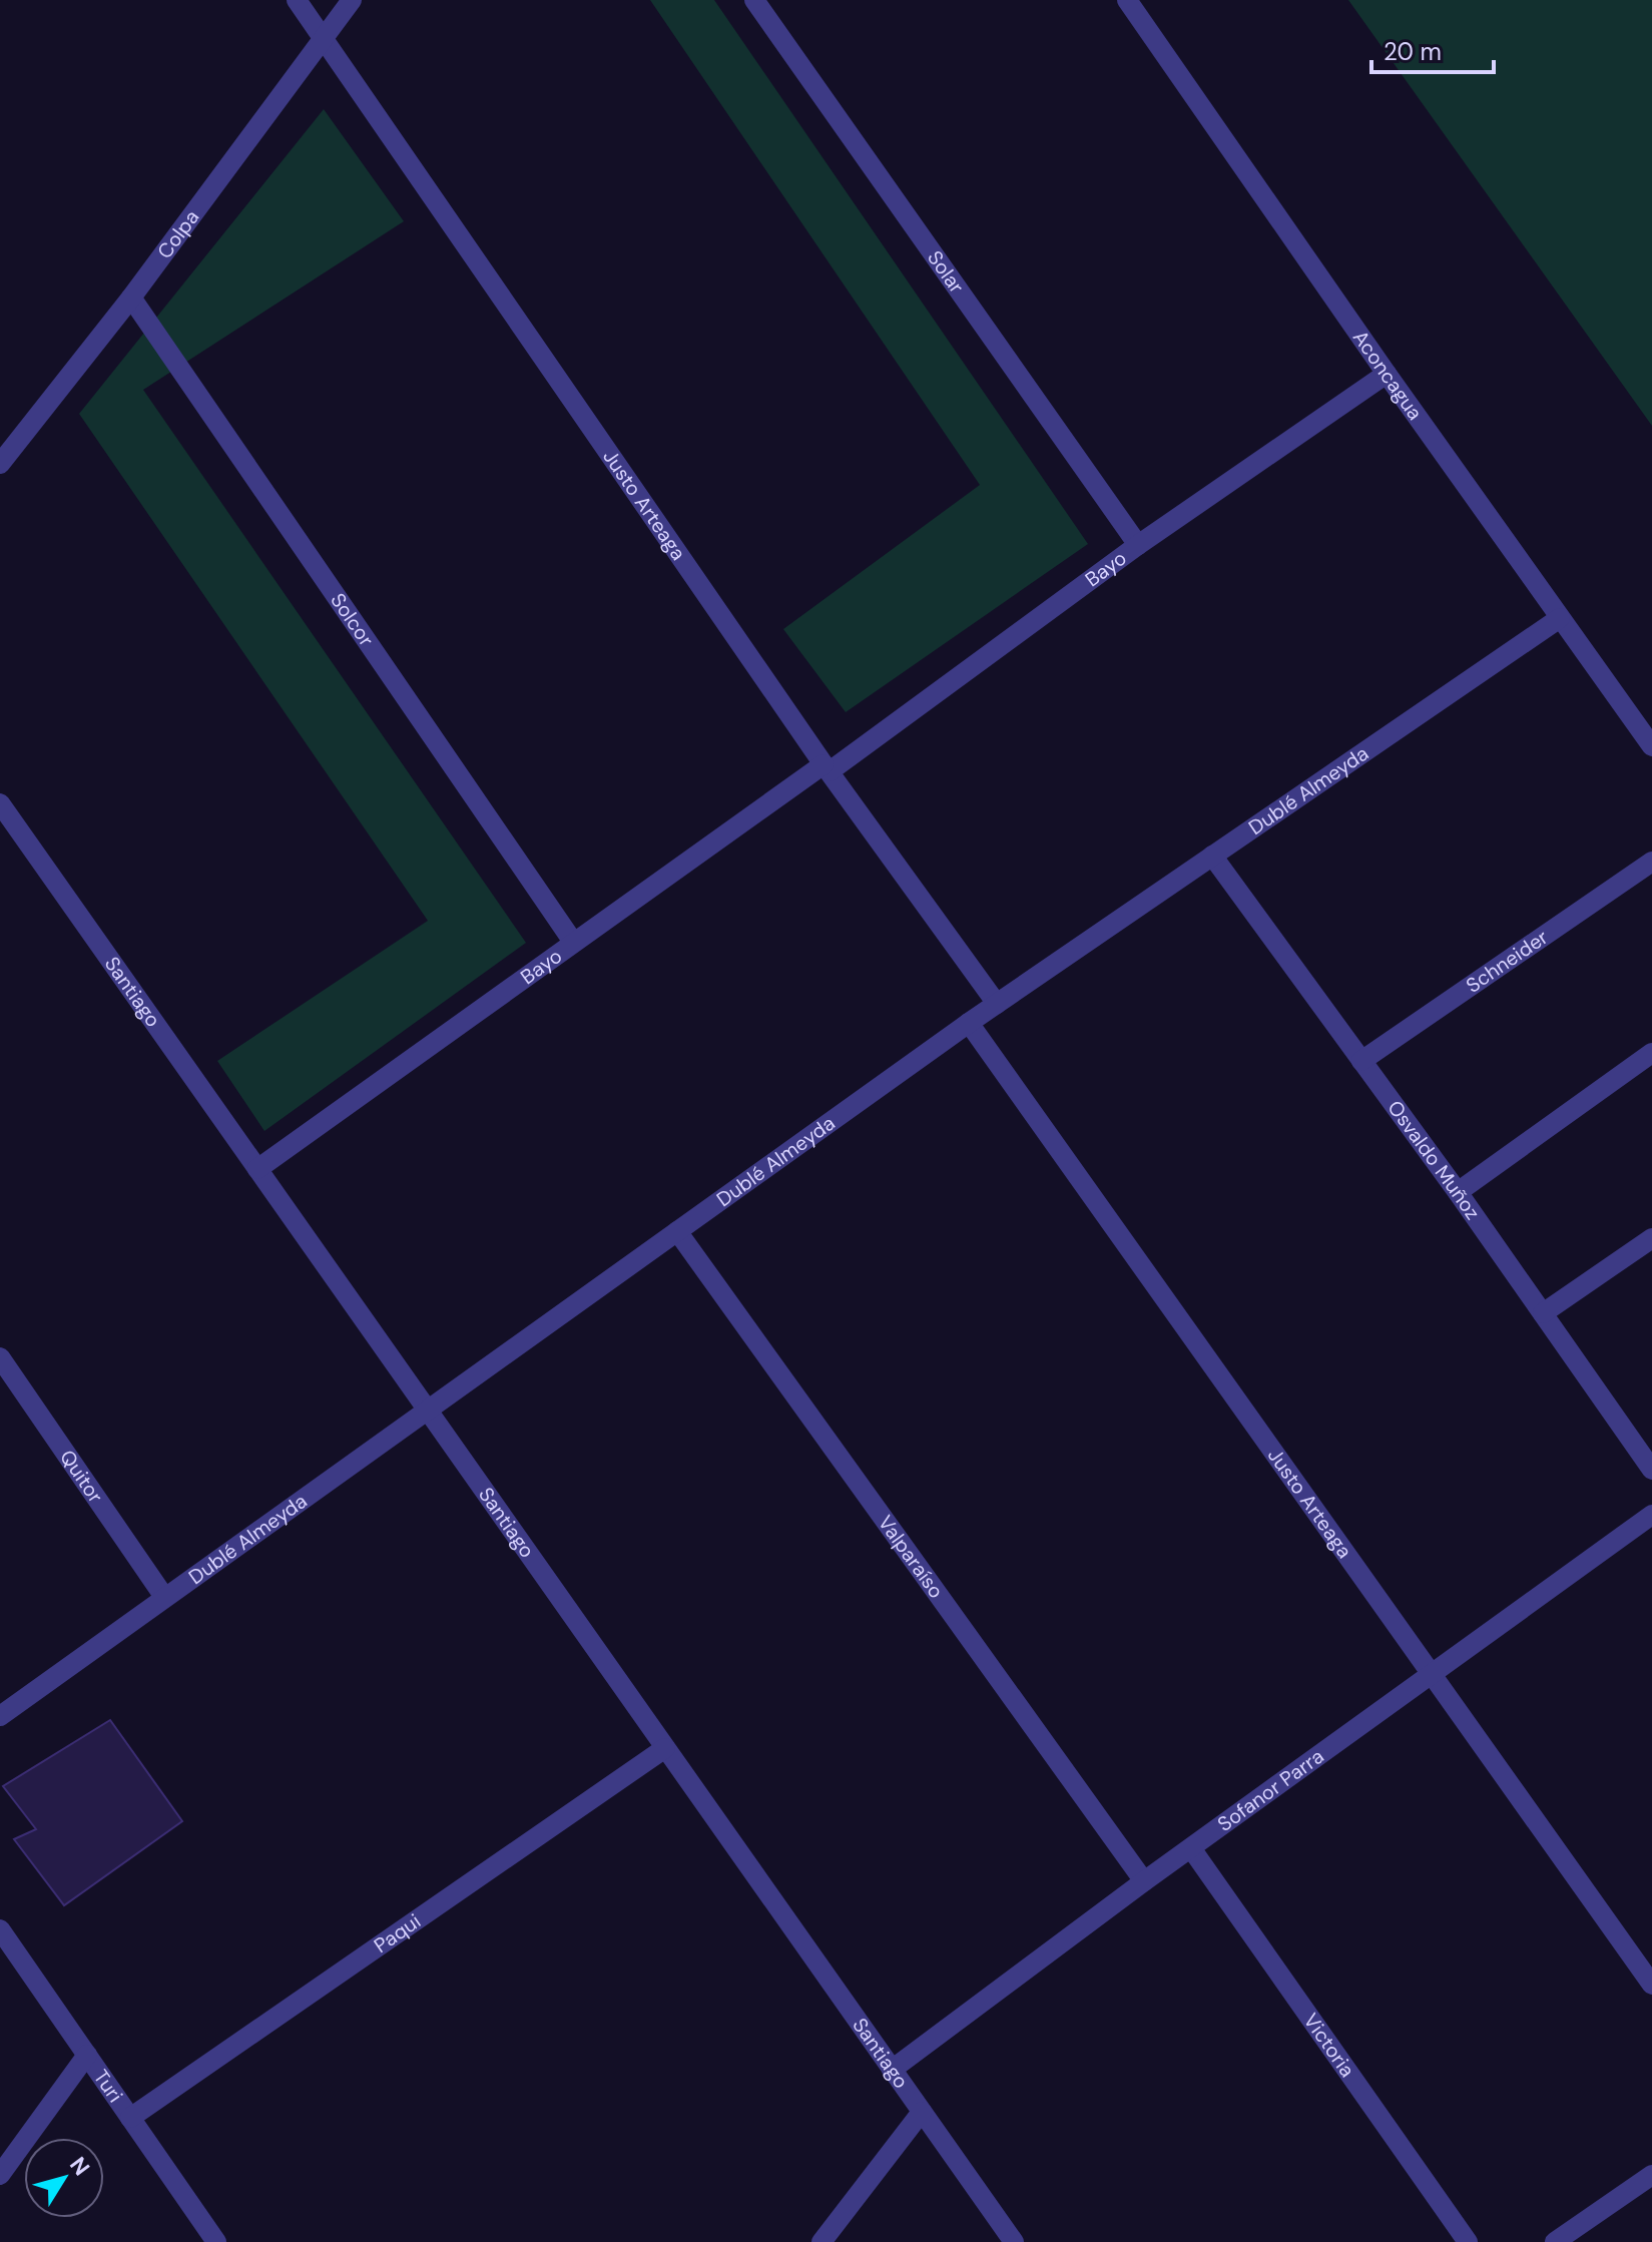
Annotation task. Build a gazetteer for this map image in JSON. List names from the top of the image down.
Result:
{
  "streets": {
    "street": [
      "Colpa",
      "Solar",
      "Aconcagua",
      "Justo Arteaga",
      "Bayo",
      "Solcor",
      "Dublé Almeyda",
      "Schneider",
      "Santiago",
      "Osvaldo Muñoz",
      "Quitor",
      "Valparaíso",
      "Sofanor Parra",
      "Paqui",
      "Victoria",
      "Turi"
    ]
  },
  "crossings": [
    ["Colpa", "Justo Arteaga"],
    ["Colpa", "Solcor"],
    ["Solar", "Bayo"],
    ["Aconcagua", "Bayo"],
    ["Aconcagua", "Dublé Almeyda"],
    ["Justo Arteaga", "Bayo"],
    ["Justo Arteaga", "Dublé Almeyda"],
    ["Justo Arteaga", "Sofanor Parra"],
    ["Bayo", "Solcor"],
    ["Bayo", "Santiago"],
    ["Dublé Almeyda", "Santiago"],
    ["Dublé Almeyda", "Osvaldo Muñoz"],
    ["Dublé Almeyda", "Quitor"],
    ["Dublé Almeyda", "Valparaíso"],
    ["Schneider", "Osvaldo Muñoz"],
    ["Santiago", "Sofanor Parra"],
    ["Santiago", "Paqui"],
    ["Valparaíso", "Sofanor Parra"],
    ["Sofanor Parra", "Victoria"],
    ["Paqui", "Turi"]
  ],
  "scale_bar": "20 m",
  "north": "top right"
}
